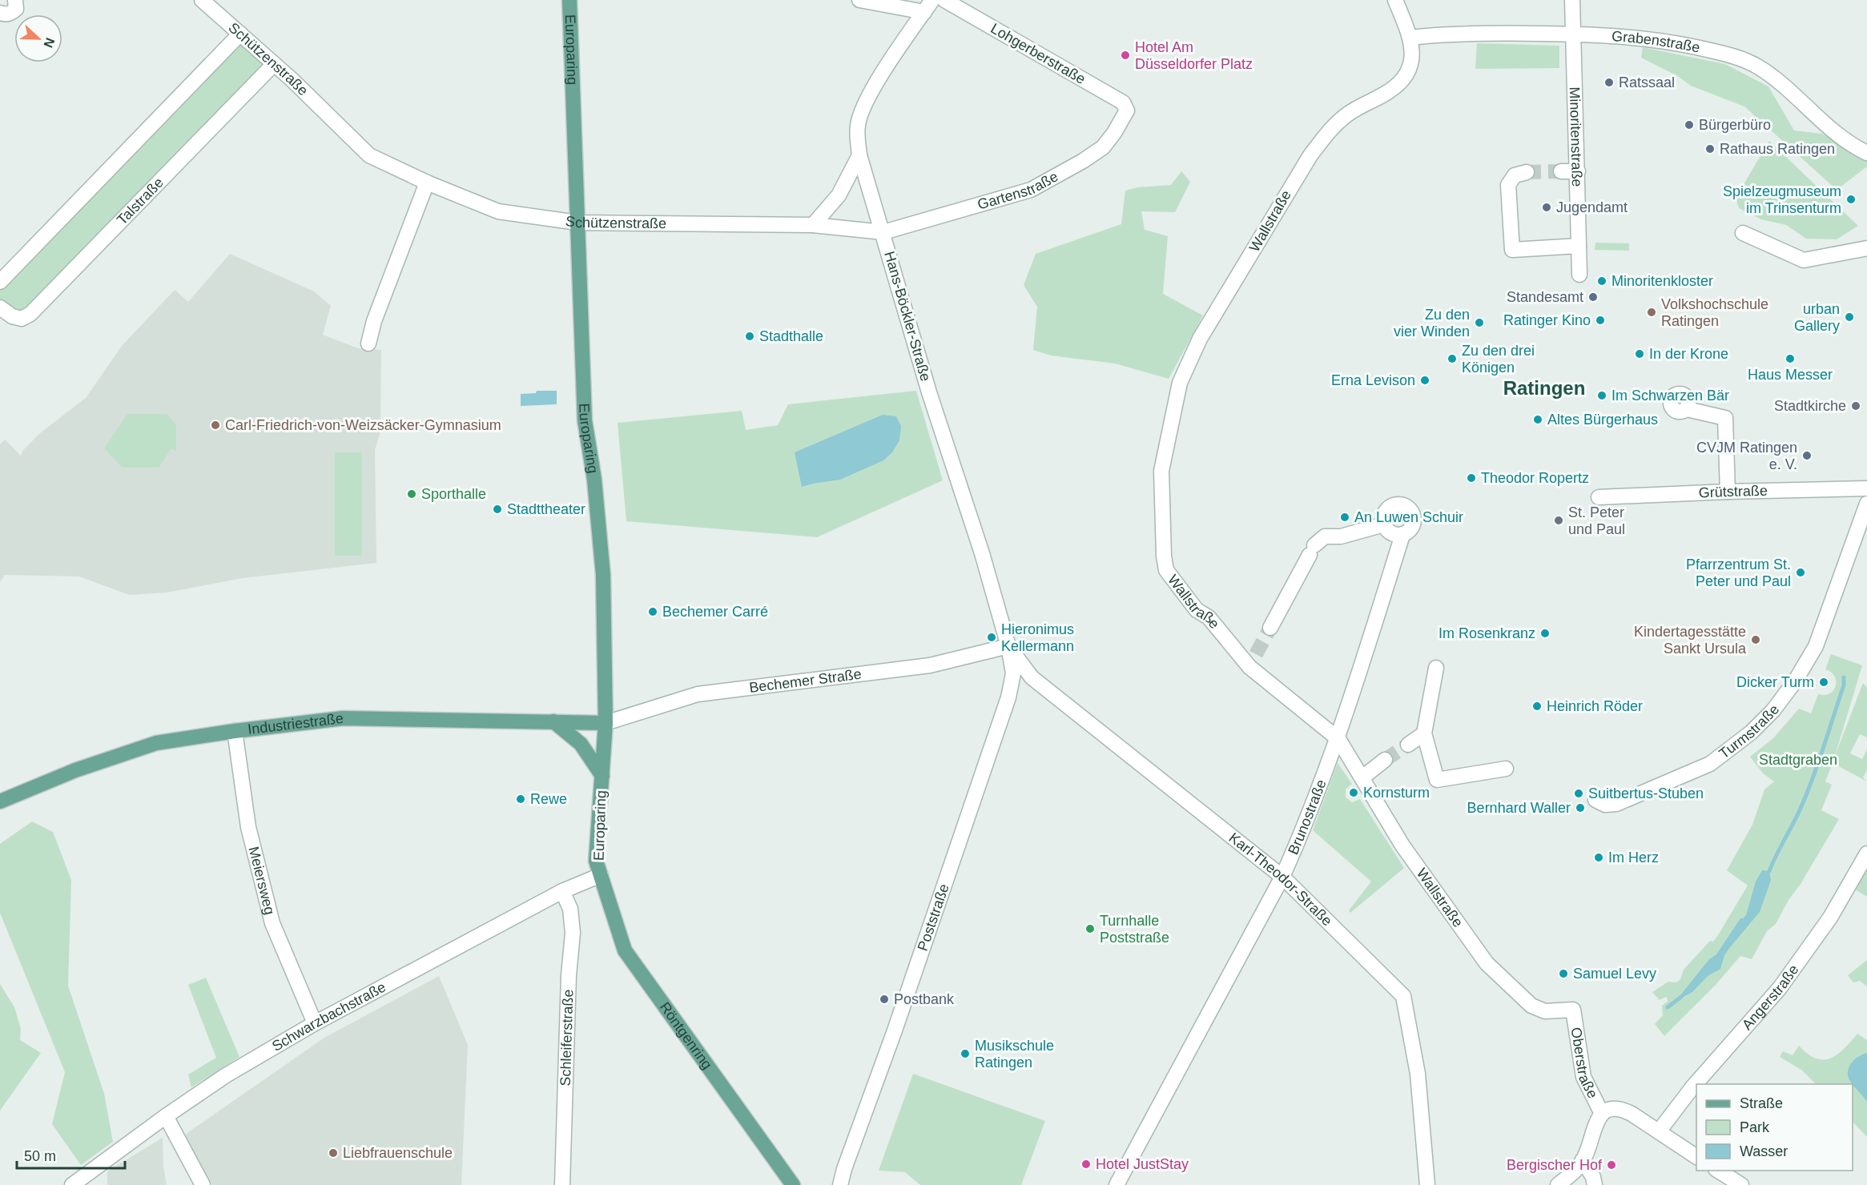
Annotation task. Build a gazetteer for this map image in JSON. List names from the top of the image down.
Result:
{
  "streets": {
    "main road": ["Europaring", "Industriestraße", "Röntgenring"],
    "street": [
      "Grabenstraße",
      "Lohgerberstraße",
      "Schützenstraße",
      "Minoritenstraße",
      "Gartenstraße",
      "Talstraße",
      "Wallstraße",
      "Hans-Böckler-Straße",
      "Grütstraße",
      "Bechemer Straße",
      "Turmstraße",
      "Brunostraße",
      "Karl-Theodor-Straße",
      "Meiersweg",
      "Poststraße",
      "Angerstraße",
      "Schwarzbachstraße",
      "Schleiferstraße",
      "Oberstraße"
    ]
  },
  "crossings": [
    ["Grabenstraße", "Minoritenstraße"],
    ["Grabenstraße", "Wallstraße"],
    ["Europaring", "Schützenstraße"],
    ["Europaring", "Bechemer Straße"],
    ["Europaring", "Industriestraße"],
    ["Europaring", "Schwarzbachstraße"],
    ["Europaring", "Röntgenring"],
    ["Lohgerberstraße", "Gartenstraße"],
    ["Schützenstraße", "Gartenstraße"],
    ["Schützenstraße", "Talstraße"],
    ["Schützenstraße", "Hans-Böckler-Straße"],
    ["Gartenstraße", "Hans-Böckler-Straße"],
    ["Wallstraße", "Brunostraße"],
    ["Wallstraße", "Oberstraße"],
    ["Hans-Böckler-Straße", "Bechemer Straße"],
    ["Hans-Böckler-Straße", "Karl-Theodor-Straße"],
    ["Hans-Böckler-Straße", "Poststraße"],
    ["Bechemer Straße", "Industriestraße"],
    ["Bechemer Straße", "Karl-Theodor-Straße"],
    ["Bechemer Straße", "Poststraße"],
    ["Industriestraße", "Meiersweg"],
    ["Brunostraße", "Karl-Theodor-Straße"],
    ["Karl-Theodor-Straße", "Poststraße"],
    ["Meiersweg", "Schwarzbachstraße"],
    ["Schwarzbachstraße", "Röntgenring"],
    ["Schwarzbachstraße", "Schleiferstraße"]
  ],
  "districts": ["Ratingen"],
  "parks": ["Stadtgraben"],
  "places": [
    "Hotel Am Düsseldorfer Platz",
    "Ratssaal",
    "Bürgerbüro",
    "Rathaus Ratingen",
    "Spielzeugmuseum im Trinsenturm",
    "Jugendamt",
    "Minoritenkloster",
    "Standesamt",
    "Volkshochschule Ratingen",
    "urban Gallery",
    "Ratinger Kino",
    "Zu den vier Winden",
    "Stadthalle",
    "In der Krone",
    "Zu den drei Königen",
    "Haus Messer",
    "Erna Levison",
    "Im Schwarzen Bär",
    "Stadtkirche",
    "Altes Bürgerhaus",
    "Carl-Friedrich-von-Weizsäcker-Gymnasium",
    "CVJM Ratingen e. V.",
    "Theodor Ropertz",
    "Sporthalle",
    "Stadttheater",
    "An Luwen Schuir",
    "St. Peter und Paul",
    "Pfarrzentrum St. Peter und Paul",
    "Bechemer Carré",
    "Im Rosenkranz",
    "Hieronimus Kellermann",
    "Kindertagesstätte Sankt Ursula",
    "Dicker Turm",
    "Heinrich Röder",
    "Kornsturm",
    "Suitbertus-Stuben",
    "Rewe",
    "Bernhard Waller",
    "Im Herz",
    "Turnhalle Poststraße",
    "Samuel Levy",
    "Postbank",
    "Musikschule Ratingen",
    "Liebfrauenschule",
    "Hotel JustStay",
    "Bergischer Hof"
  ],
  "legend": ["Straße", "Park", "Wasser"],
  "scale_bar": "50 m",
  "north": "right"
}
